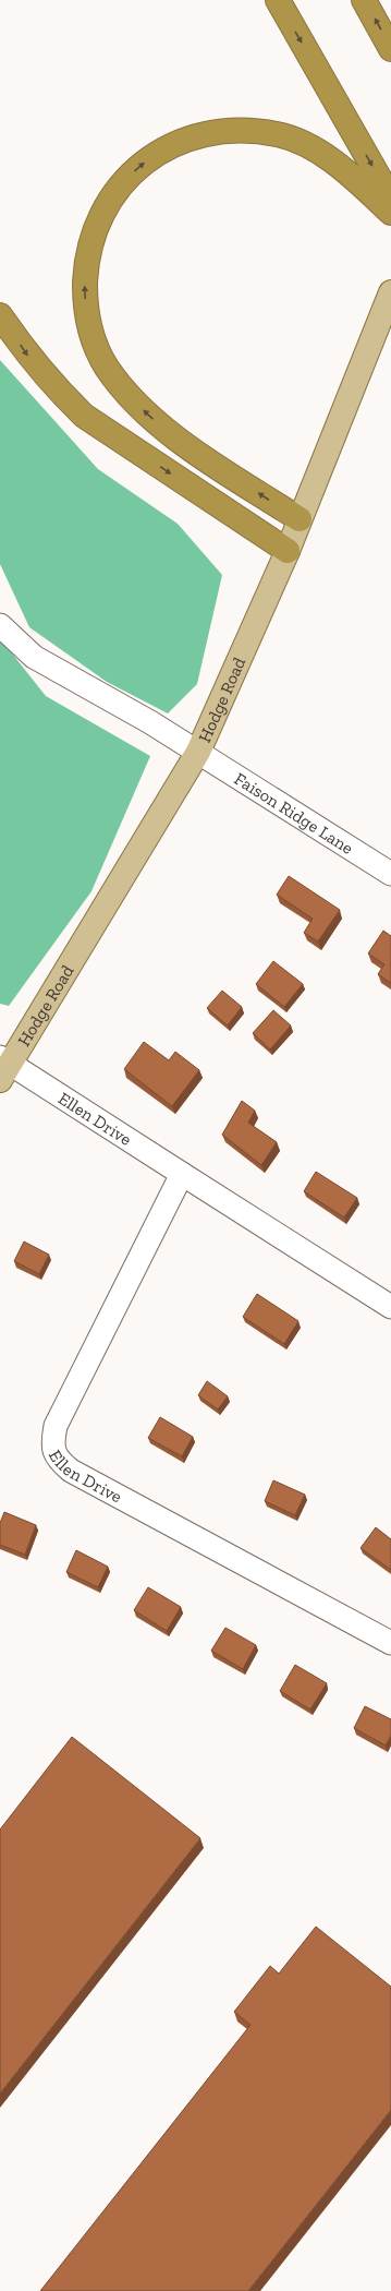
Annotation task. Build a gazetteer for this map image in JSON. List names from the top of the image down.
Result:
{
  "streets": {
    "main road": ["Hodge Road"],
    "street": ["Faison Ridge Lane", "Ellen Drive"]
  },
  "crossings": [
    ["Hodge Road", "Faison Ridge Lane"],
    ["Hodge Road", "Ellen Drive"]
  ]
}
